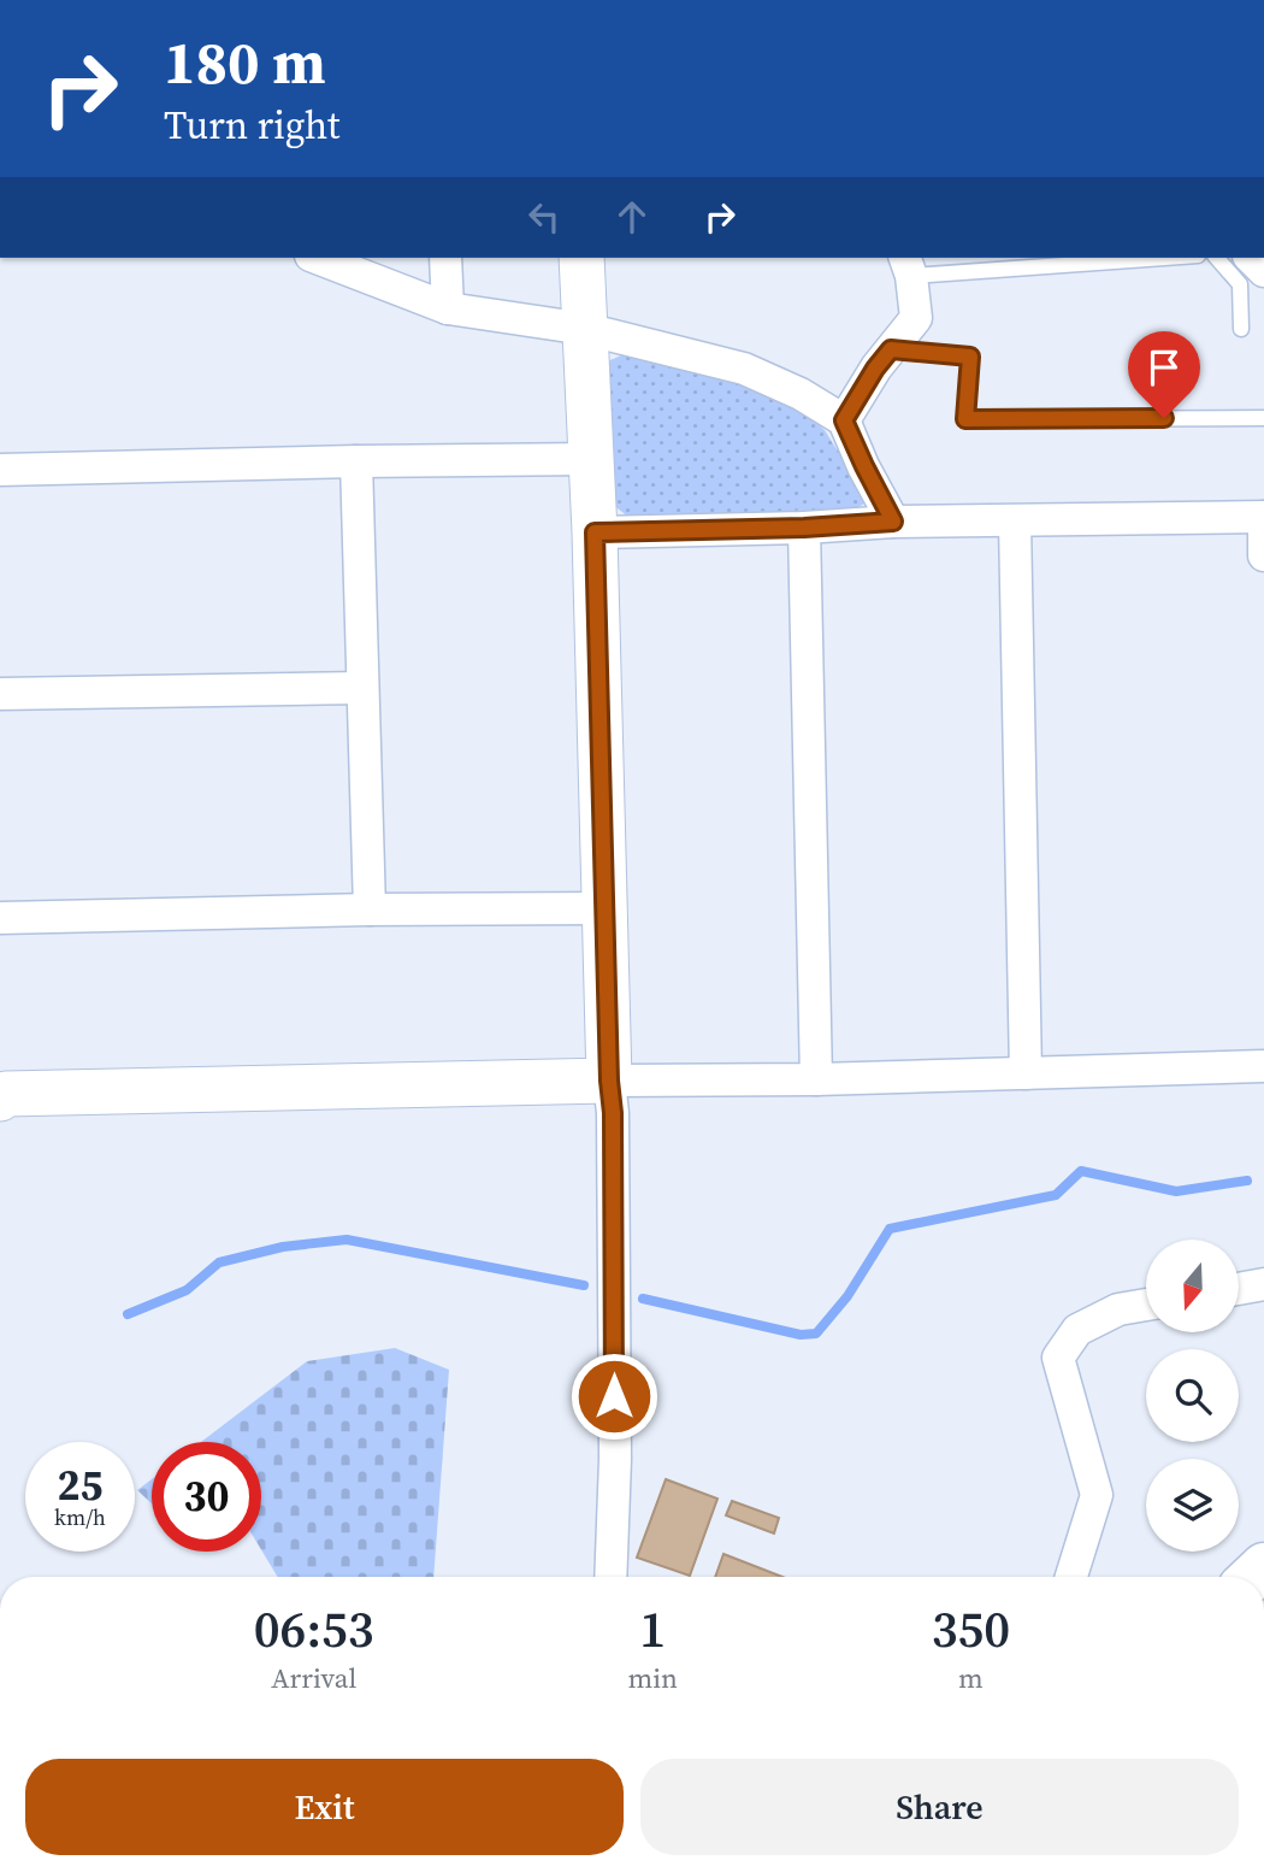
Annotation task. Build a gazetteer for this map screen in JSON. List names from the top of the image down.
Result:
{
  "north": "bottom",
  "page": {
    "turn": ["180 m", "Turn right"],
    "speed": "25 km/h",
    "limit": "30",
    "eta": [
      "06:53",
      "Arrival",
      "1",
      "min",
      "350",
      "m"
    ],
    "buttons": ["Exit", "Share"]
  }
}
